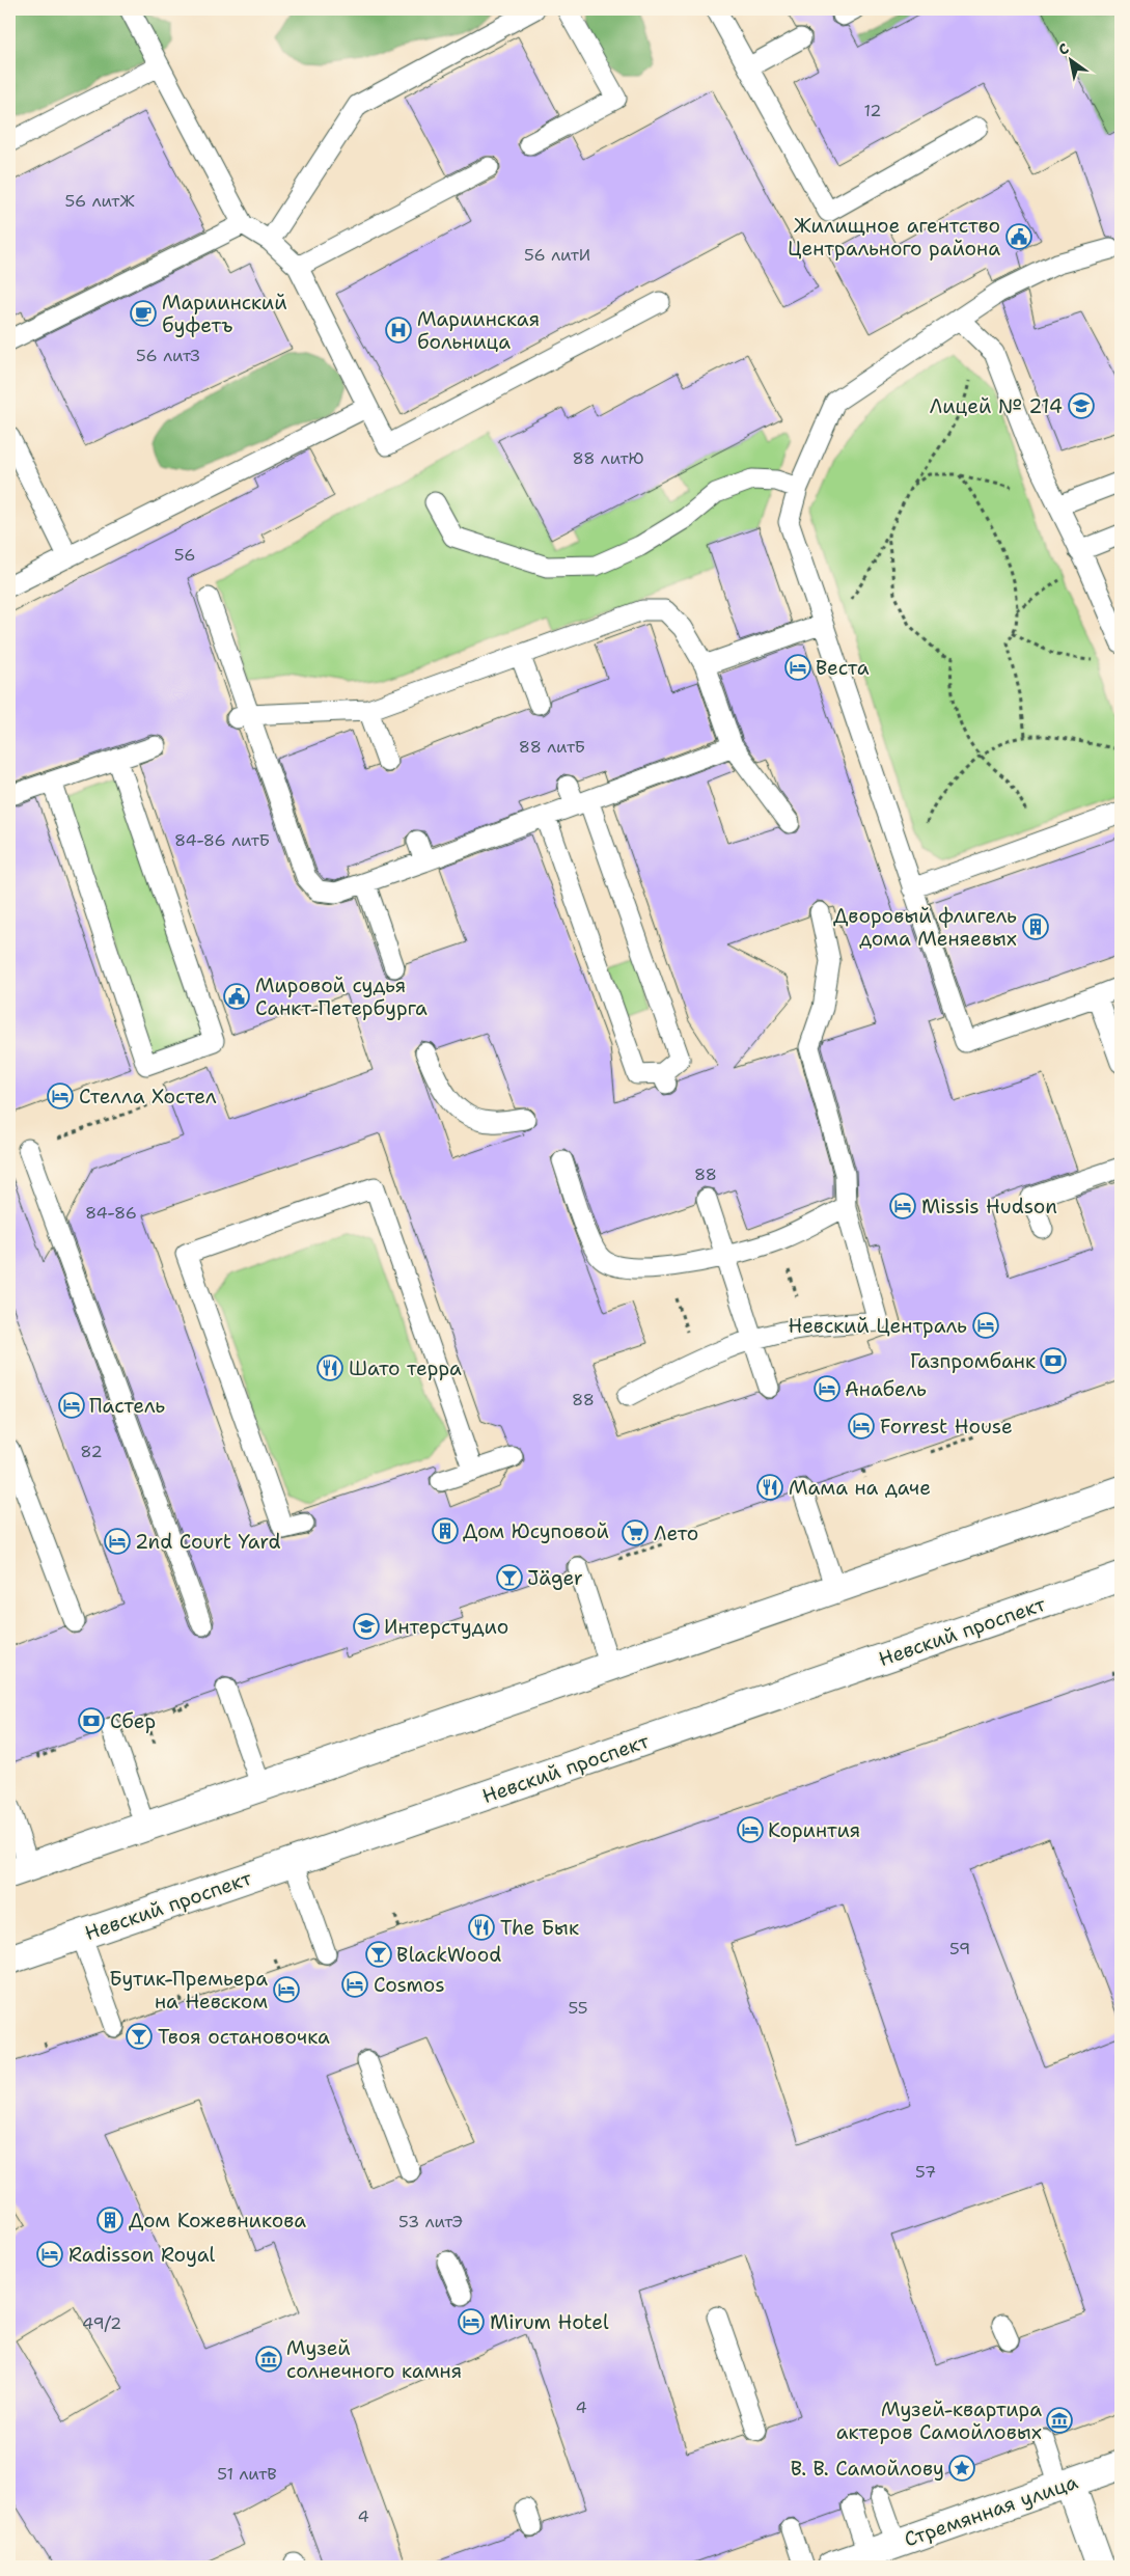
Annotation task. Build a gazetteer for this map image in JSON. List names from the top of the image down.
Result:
{
  "streets": {
    "main road": ["Невский проспект", "Стремянная улица"]
  },
  "places": {
    "public building": ["Жилищное агентство Центрального района", "Мировой судья Санкт-Петербурга"],
    "cafe": ["Мариинский буфетъ"],
    "hospital": ["Мариинская больница"],
    "school or university": ["Лицей № 214", "Интерстудио"],
    "hotel": [
      "Веста",
      "Стелла Хостел",
      "Missis Hudson",
      "Невский Централь",
      "Анабель",
      "Пастель",
      "Forrest House",
      "2nd Court Yard",
      "Коринтия",
      "Cosmos",
      "Бутик-Премьера на Невском",
      "Radisson Royal",
      "Mirum Hotel"
    ],
    "building": ["Дворовый флигель дома Меняевых", "Дом Юсуповой", "Дом Кожевникова"],
    "bank": ["Газпромбанк", "Сбер"],
    "restaurant": ["Шато терра", "Мама на даче", "The Бык"],
    "supermarket": ["Лето"],
    "bar": ["Jäger", "BlackWood", "Твоя остановочка"],
    "museum": ["Музей солнечного камня", "Музей-квартира актеров Самойловых"],
    "place": ["В. В. Самойлову"]
  },
  "house_numbers": [
    "12",
    "56 литЖ",
    "56 литИ",
    "56 литЗ",
    "88 литЮ",
    "56",
    "88 литБ",
    "84-86 литБ",
    "88",
    "84-86",
    "88",
    "82",
    "59",
    "55",
    "57",
    "53 литЭ",
    "49/2",
    "4",
    "51 литВ",
    "4"
  ],
  "north": "top left"
}
